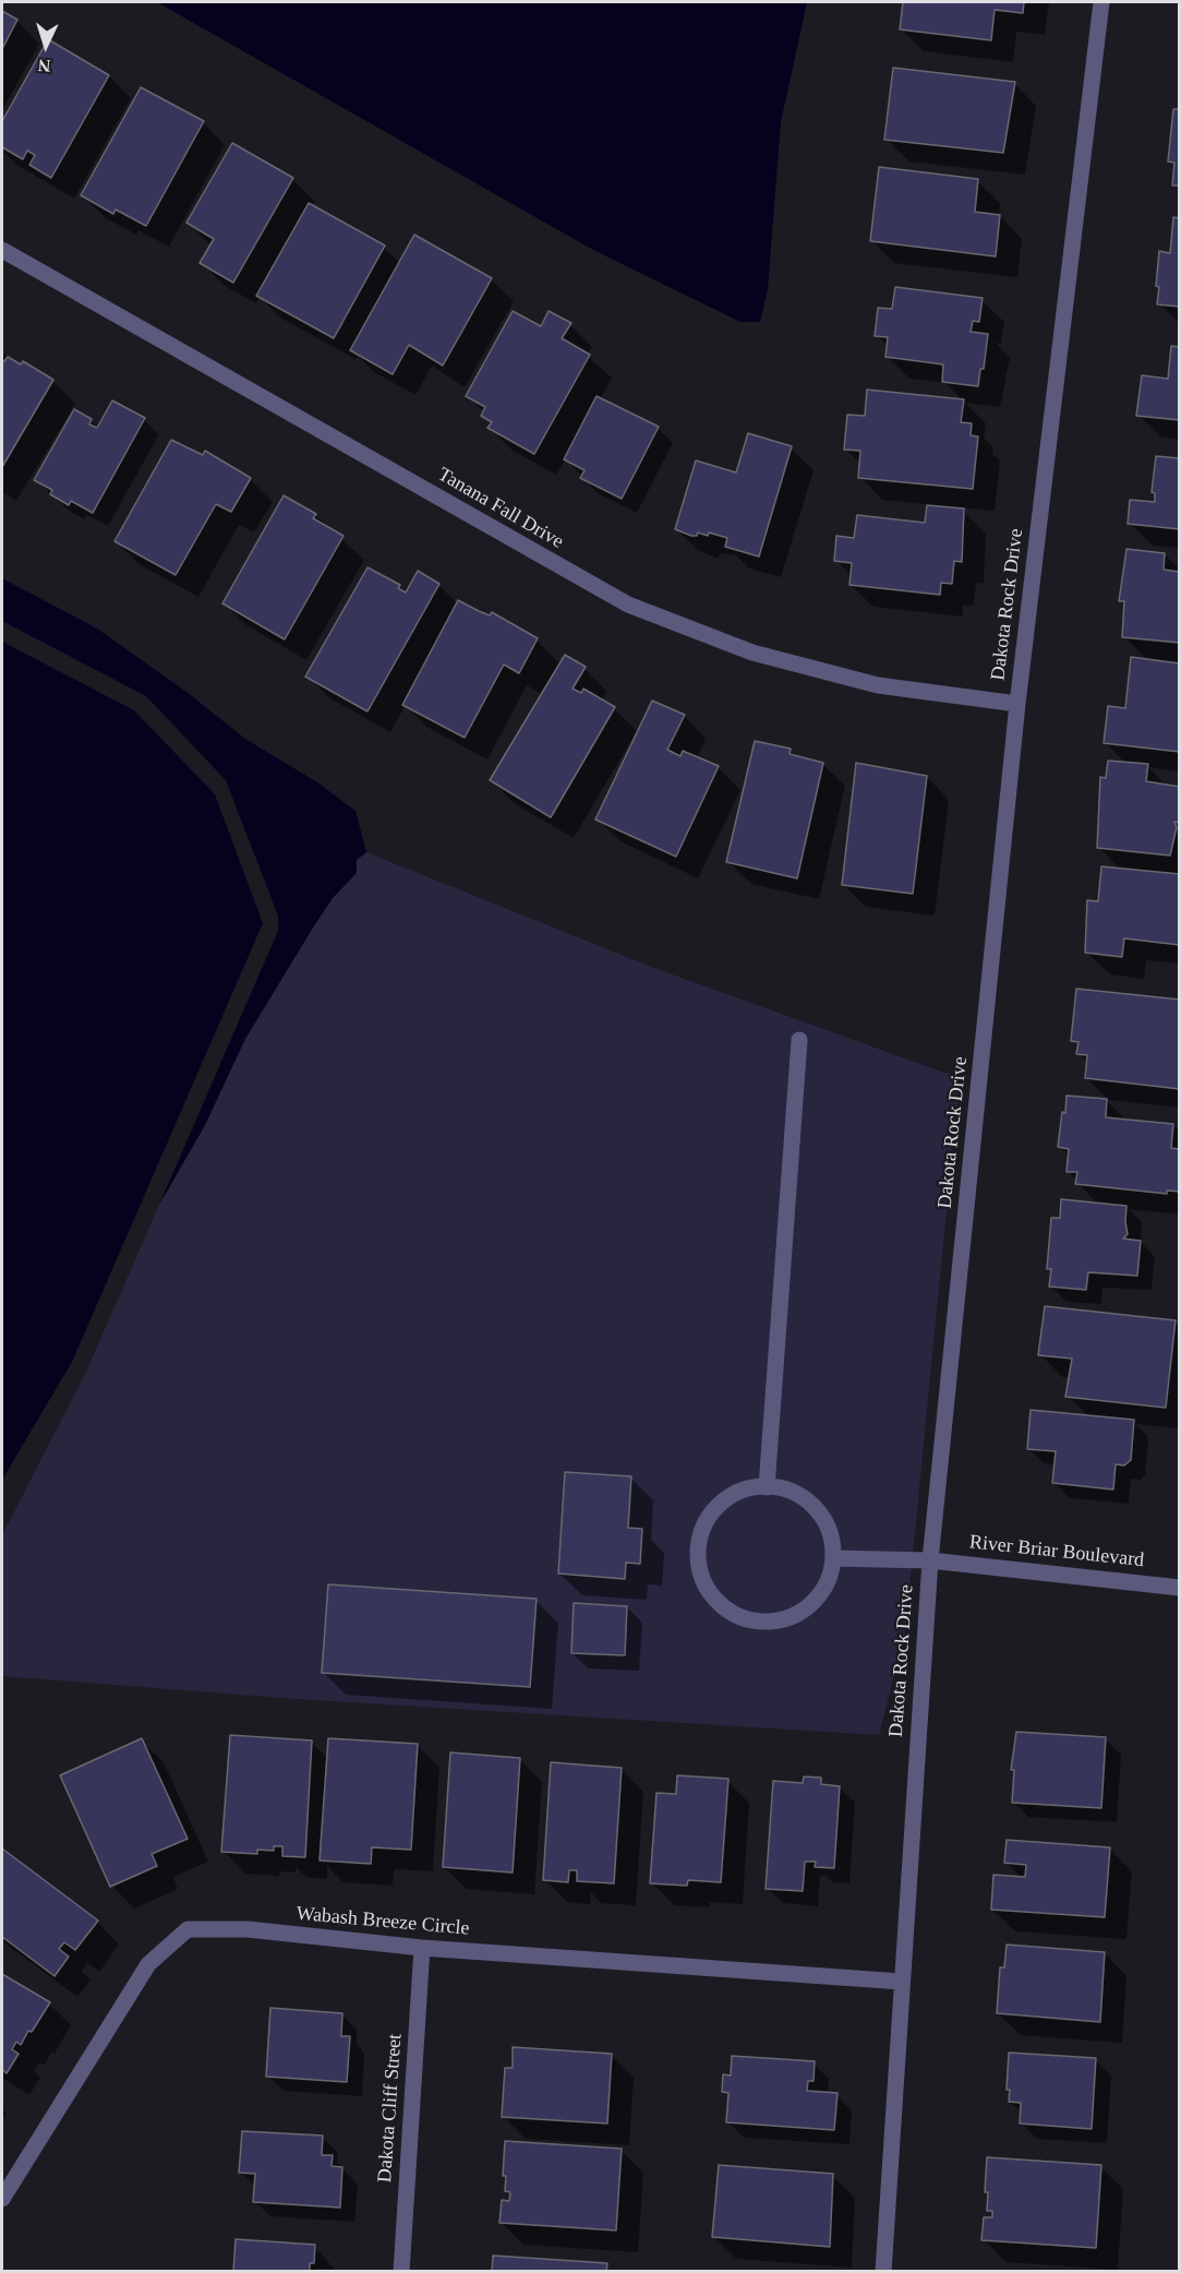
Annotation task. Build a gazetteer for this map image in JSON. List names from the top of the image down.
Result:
{
  "streets": {
    "street": [
      "Tanana Fall Drive",
      "Dakota Rock Drive",
      "River Briar Boulevard",
      "Wabash Breeze Circle",
      "Dakota Cliff Street"
    ]
  },
  "crossings": [
    ["Tanana Fall Drive", "Dakota Rock Drive"],
    ["Dakota Rock Drive", "River Briar Boulevard"],
    ["Dakota Rock Drive", "Wabash Breeze Circle"],
    ["Wabash Breeze Circle", "Dakota Cliff Street"]
  ],
  "north": "bottom"
}
